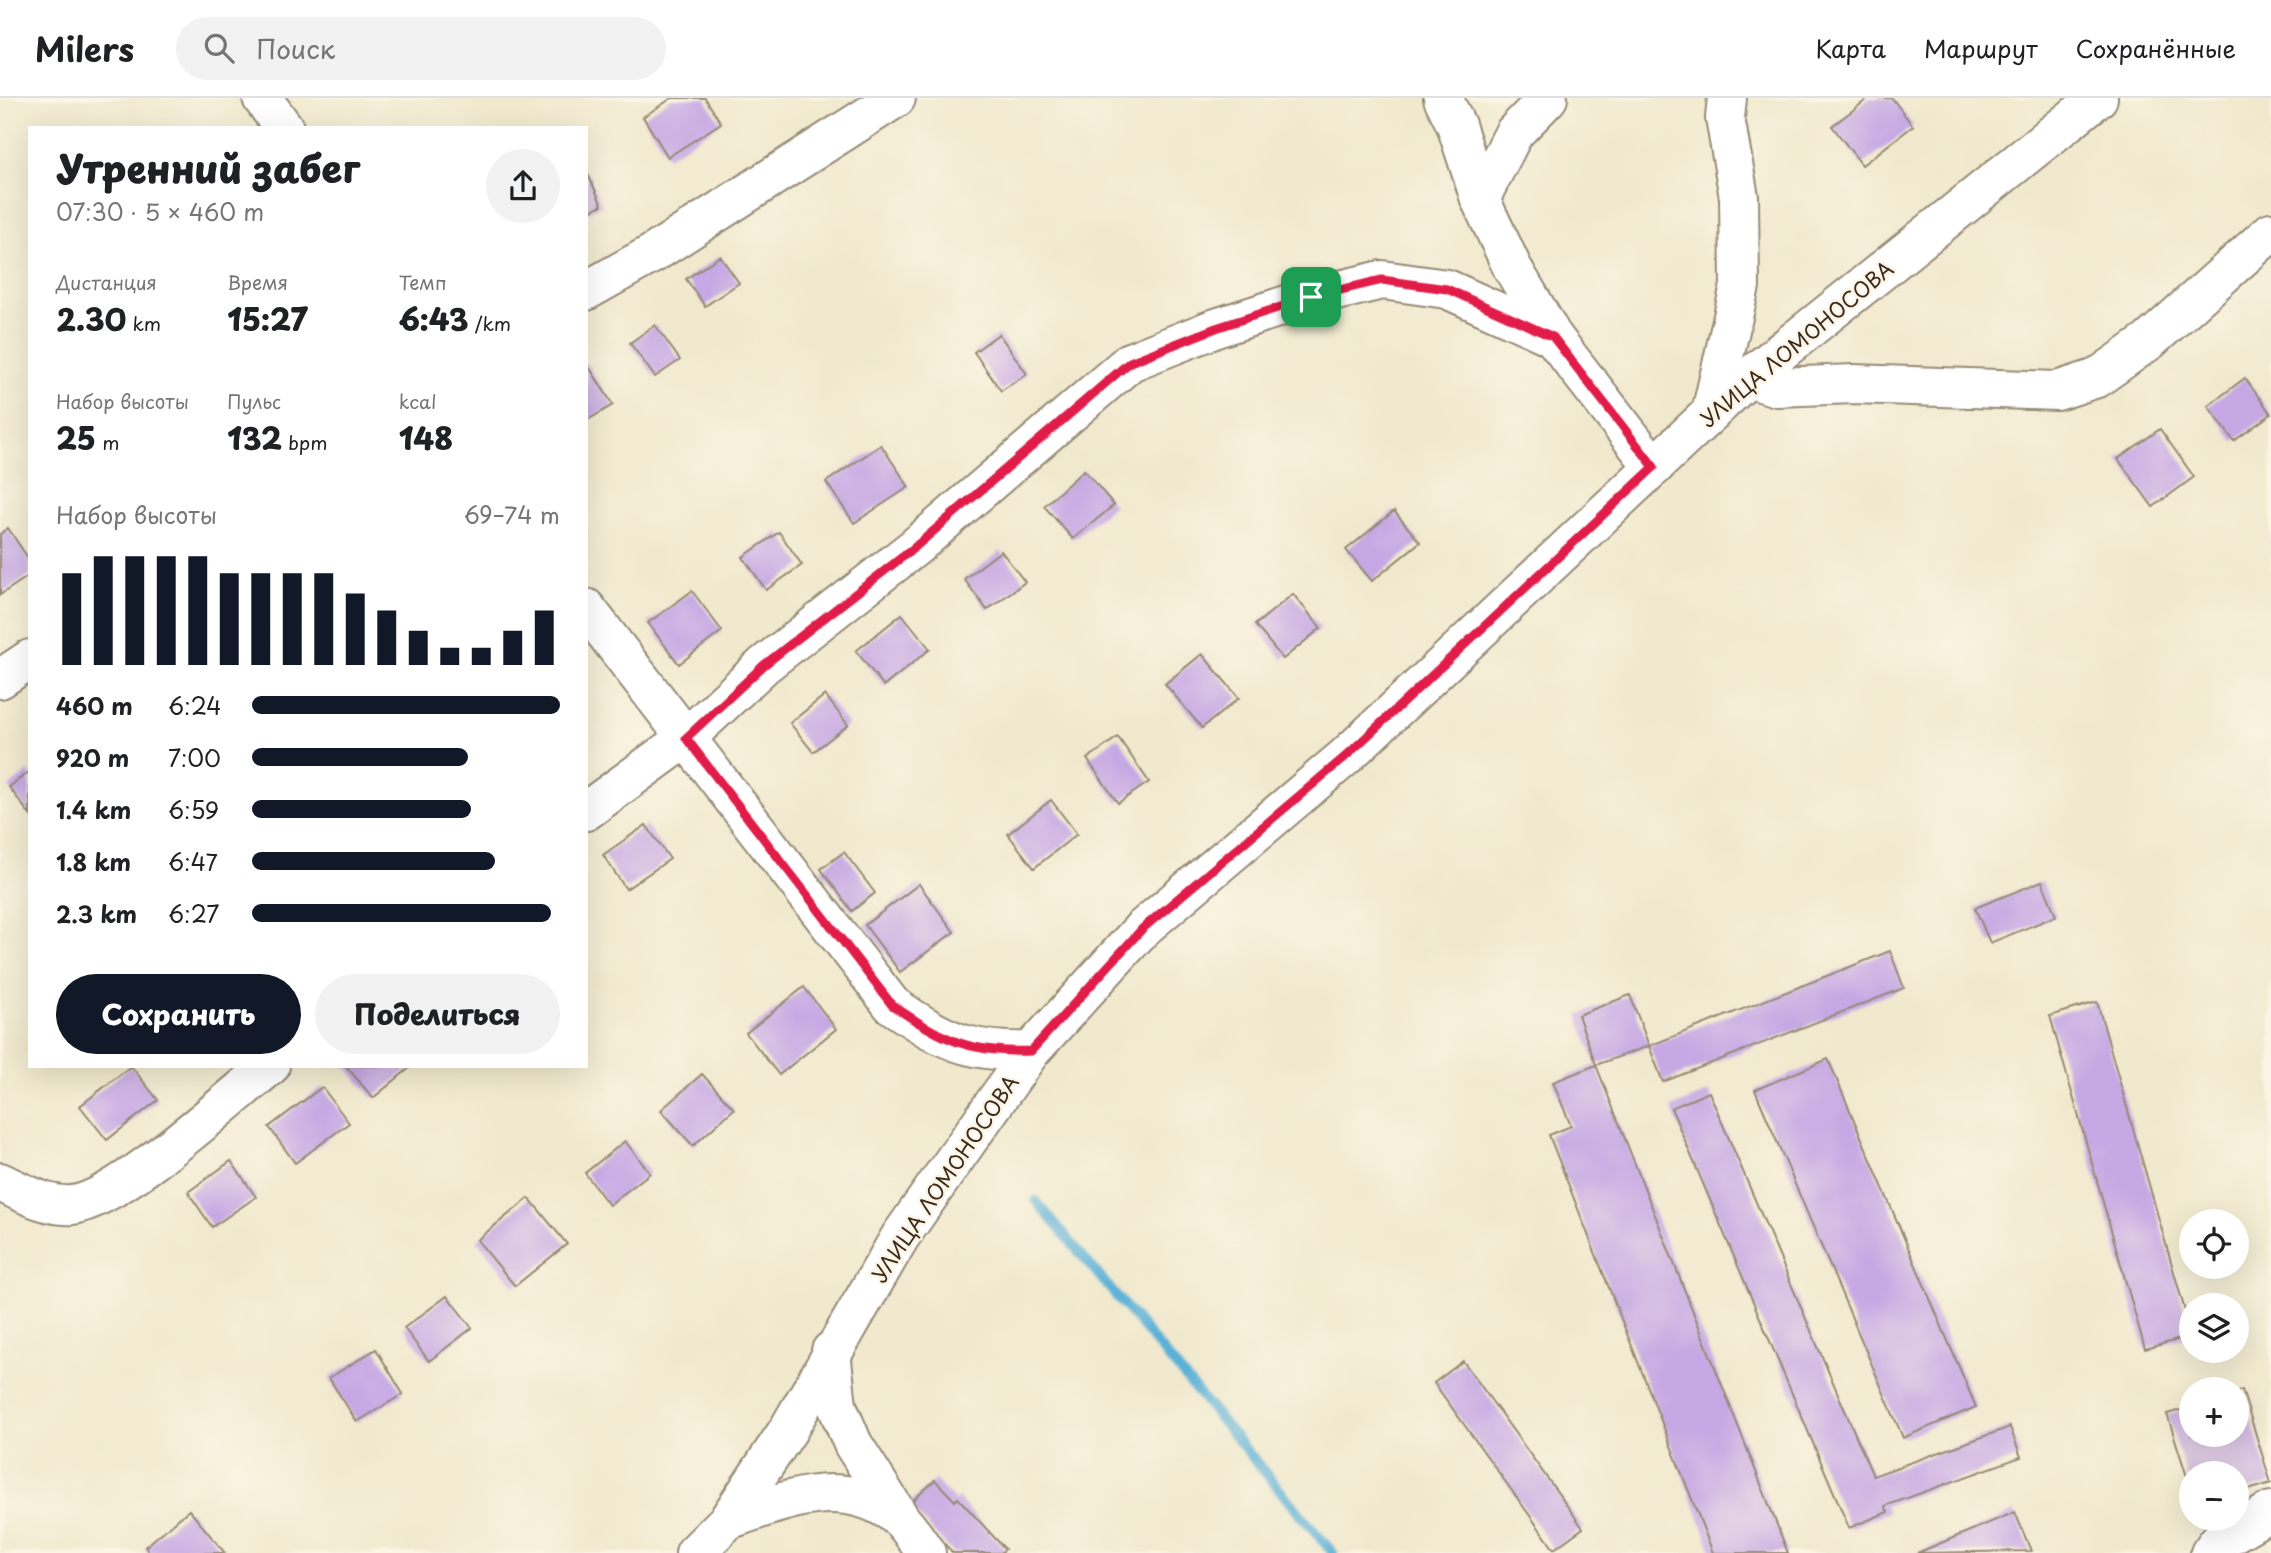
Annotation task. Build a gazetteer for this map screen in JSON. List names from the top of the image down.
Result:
{
  "streets": {
    "street": ["УЛИЦА ЛОМОНОСОВА"]
  },
  "page": {
    "header": "Milers",
    "search": "Поиск",
    "nav": ["Карта", "Маршрут", "Сохранённые"],
    "heading": ["Утренний забег", "07:30 · 5 × 460 m"],
    "stats": [
      ["Дистанция", "2.30 km"],
      ["Время", "15:27"],
      ["Темп", "6:43 /km"],
      ["Набор высоты", "25 m"],
      ["Пульс", "132 bpm"],
      ["kcal", "148"]
    ],
    "chart": ["Набор высоты", "69–74 m"],
    "list": [
      {
        "name": "460 m",
        "note": "6:24"
      },
      {
        "name": "920 m",
        "note": "7:00"
      },
      {
        "name": "1.4 km",
        "note": "6:59"
      },
      {
        "name": "1.8 km",
        "note": "6:47"
      },
      {
        "name": "2.3 km",
        "note": "6:27"
      }
    ],
    "buttons": ["Сохранить", "Поделиться"],
    "map_buttons": ["+", "−"]
  }
}
